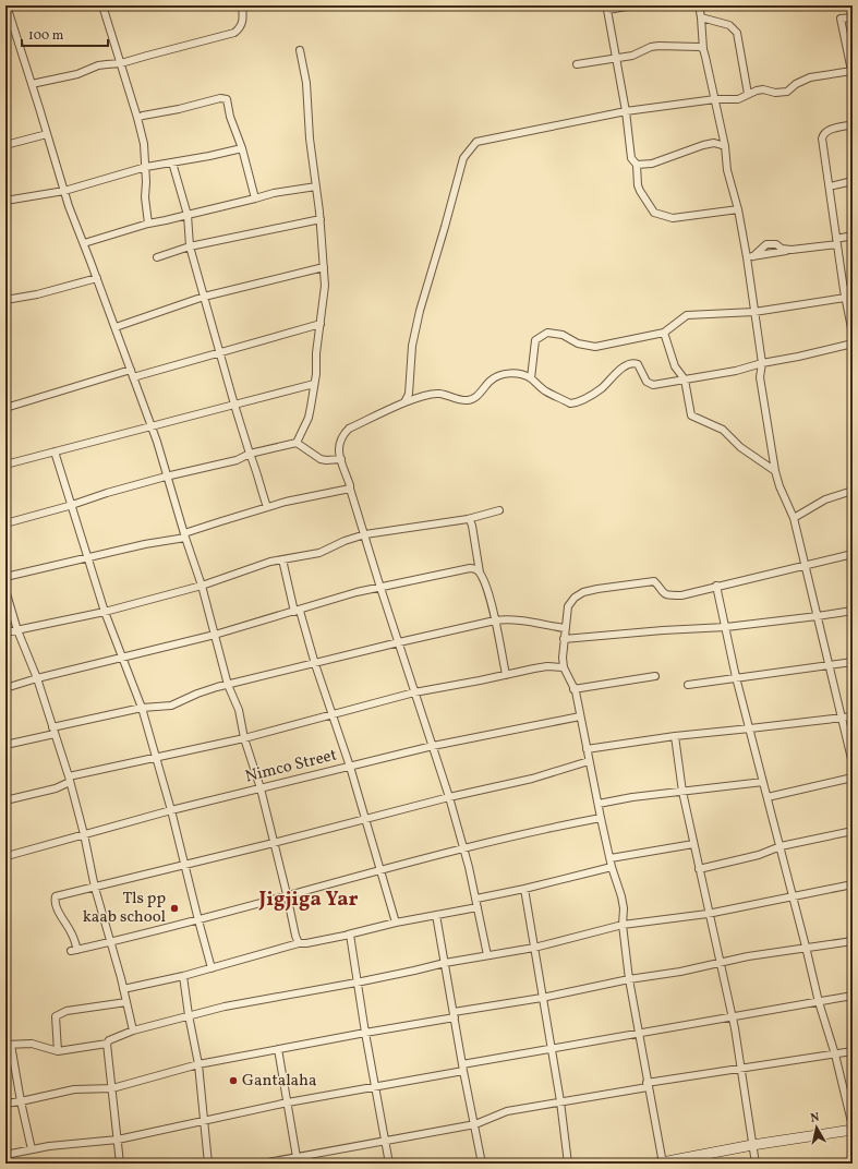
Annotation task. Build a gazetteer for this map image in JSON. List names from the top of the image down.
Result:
{
  "streets": {
    "street": ["Nimco Street"]
  },
  "districts": ["Jigjiga Yar"],
  "places": ["Tls pp kaab school", "Gantalaha"],
  "scale_bar": "100 m",
  "north": "top"
}
